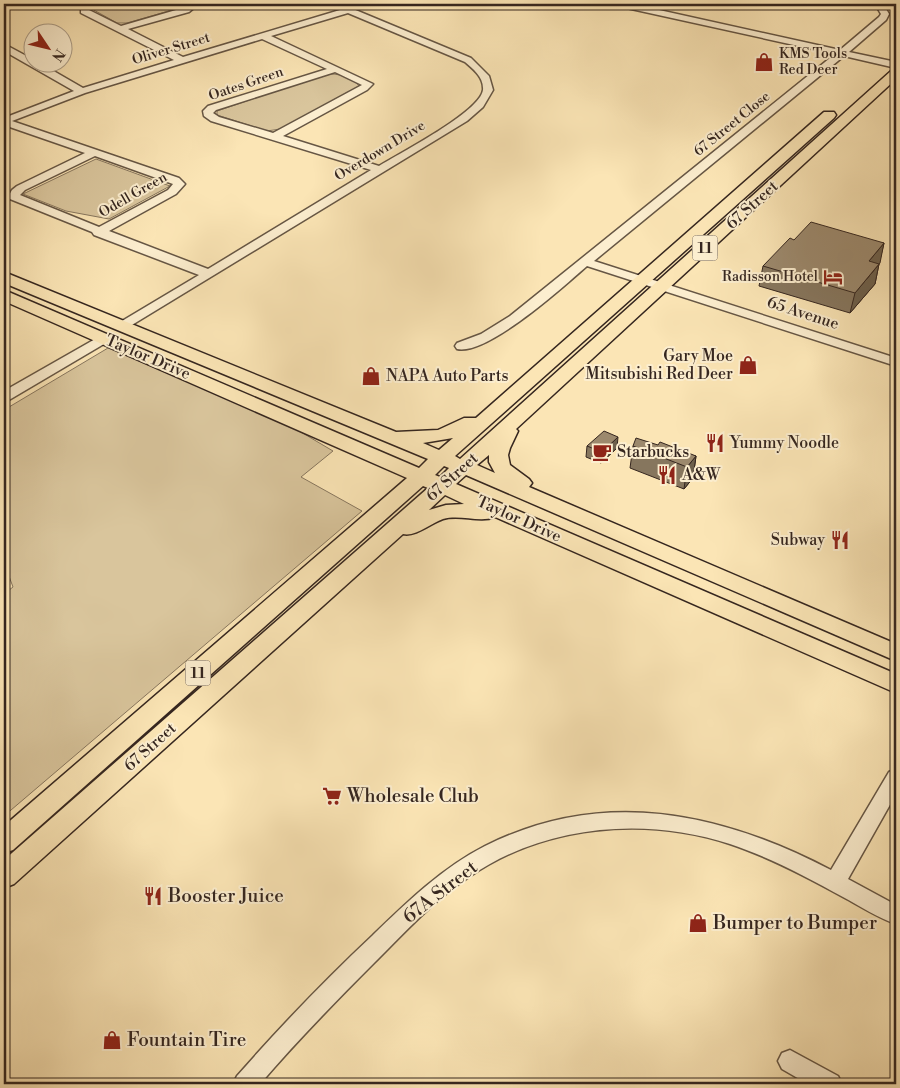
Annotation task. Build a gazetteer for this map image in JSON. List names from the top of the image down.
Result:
{
  "streets": {
    "main road": ["67 Street", "11", "Taylor Drive"],
    "street": [
      "Oliver Street",
      "Oates Green",
      "67 Street Close",
      "Overdown Drive",
      "Odell Green",
      "65 Avenue",
      "67A Street"
    ]
  },
  "crossings": [
    ["Oliver Street", "Oates Green"],
    ["Oliver Street", "Overdown Drive"],
    ["Oliver Street", "Odell Green"],
    ["Oates Green", "Overdown Drive"],
    ["Overdown Drive", "Odell Green"],
    ["Overdown Drive", "Taylor Drive"],
    ["67 Street", "65 Avenue"],
    ["67 Street", "Taylor Drive"]
  ],
  "places": {
    "shop": [
      "KMS Tools Red Deer",
      "Gary Moe Mitsubishi Red Deer",
      "NAPA Auto Parts",
      "Bumper to Bumper",
      "Fountain Tire"
    ],
    "hotel": ["Radisson Hotel"],
    "restaurant": [
      "Yummy Noodle",
      "A&W",
      "Subway",
      "Booster Juice"
    ],
    "cafe": ["Starbucks"],
    "supermarket": ["Wholesale Club"]
  },
  "north": "bottom right"
}
